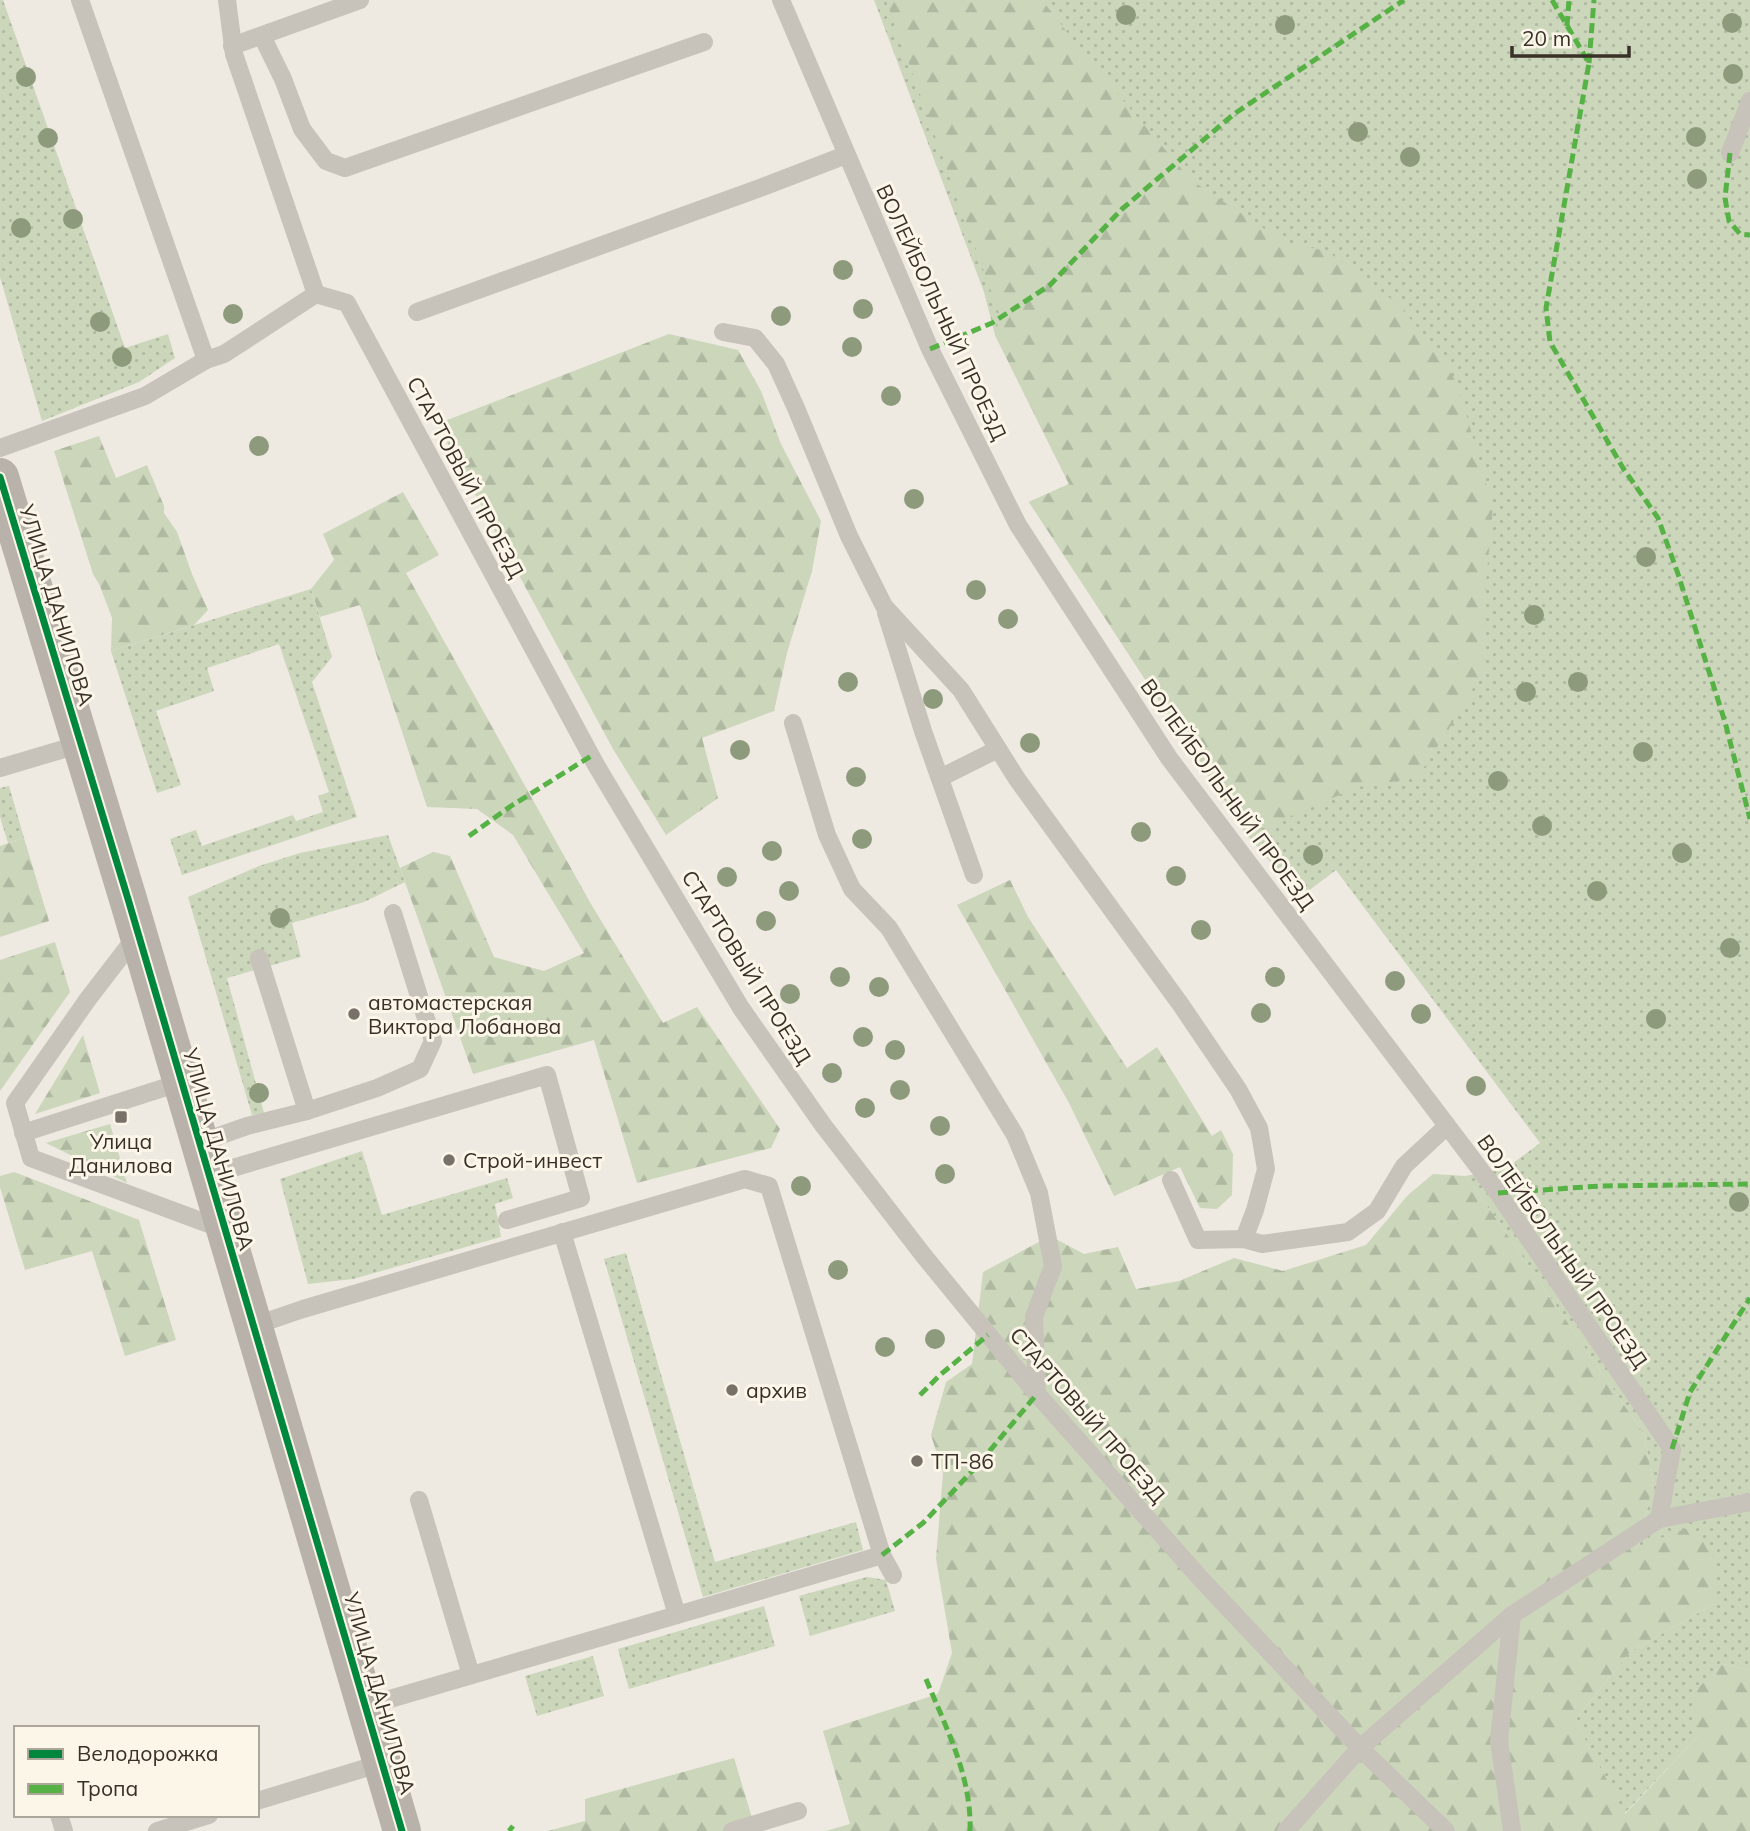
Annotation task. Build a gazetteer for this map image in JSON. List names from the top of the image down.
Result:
{
  "streets": {
    "street": ["УЛИЦА ДАНИЛОВА"],
    "lane": ["ВОЛЕЙБОЛЬНЫЙ ПРОЕЗД", "СТАРТОВЫЙ ПРОЕЗД"]
  },
  "places": {
    "other": [
      "автомастерская Виктора Лобанова",
      "Строй-инвест",
      "архив",
      "ТП-86"
    ],
    "transit": ["Улица Данилова"]
  },
  "legend": ["Велодорожка", "Тропа"],
  "scale_bar": "20 m"
}
